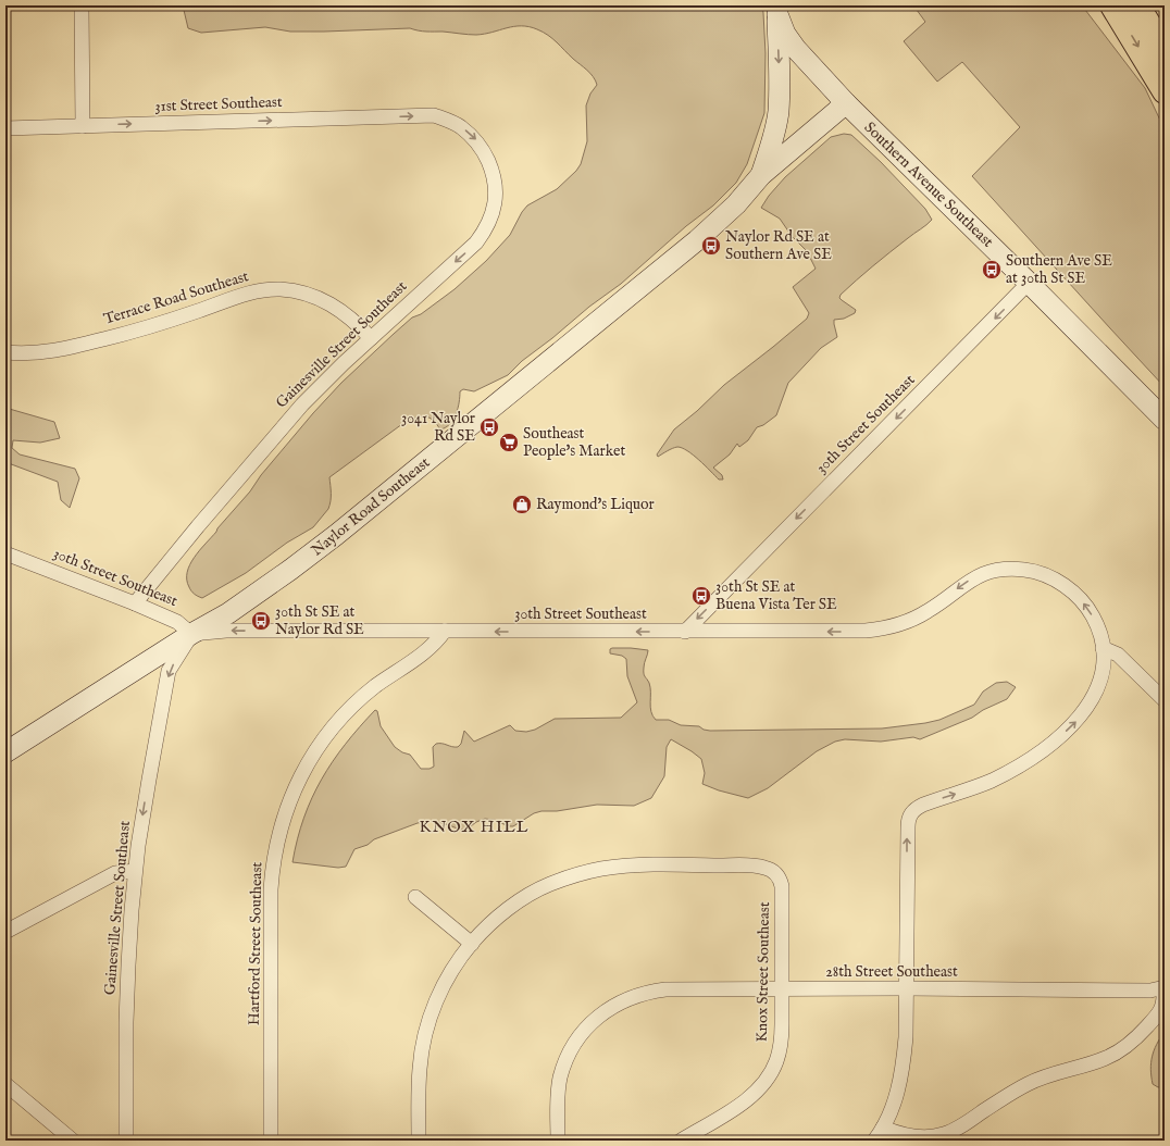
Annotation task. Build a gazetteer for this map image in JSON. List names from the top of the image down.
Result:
{
  "streets": {
    "main road": ["Southern Avenue Southeast", "Naylor Road Southeast"],
    "street": [
      "31st Street Southeast",
      "Terrace Road Southeast",
      "Gainesville Street Southeast",
      "30th Street Southeast",
      "Hartford Street Southeast",
      "Knox Street Southeast",
      "28th Street Southeast"
    ]
  },
  "crossings": [
    ["31st Street Southeast", "Gainesville Street Southeast"],
    ["Southern Avenue Southeast", "30th Street Southeast"],
    ["Southern Avenue Southeast", "Naylor Road Southeast"],
    ["Terrace Road Southeast", "Gainesville Street Southeast"],
    ["Gainesville Street Southeast", "30th Street Southeast"],
    ["Gainesville Street Southeast", "Naylor Road Southeast"],
    ["30th Street Southeast", "Naylor Road Southeast"],
    ["30th Street Southeast", "Hartford Street Southeast"],
    ["Knox Street Southeast", "28th Street Southeast"]
  ],
  "one_way": ["31st Street Southeast", "Gainesville Street Southeast", "30th Street Southeast"],
  "districts": ["KNOX HILL"],
  "places": {
    "bus stop": [
      "Naylor Rd SE at Southern Ave SE",
      "Southern Ave SE at 30th St SE",
      "3041 Naylor Rd SE",
      "30th St SE at Buena Vista Ter SE",
      "30th St SE at Naylor Rd SE"
    ],
    "supermarket": ["Southeast People's Market"],
    "shop": ["Raymond's Liquor"]
  }
}
